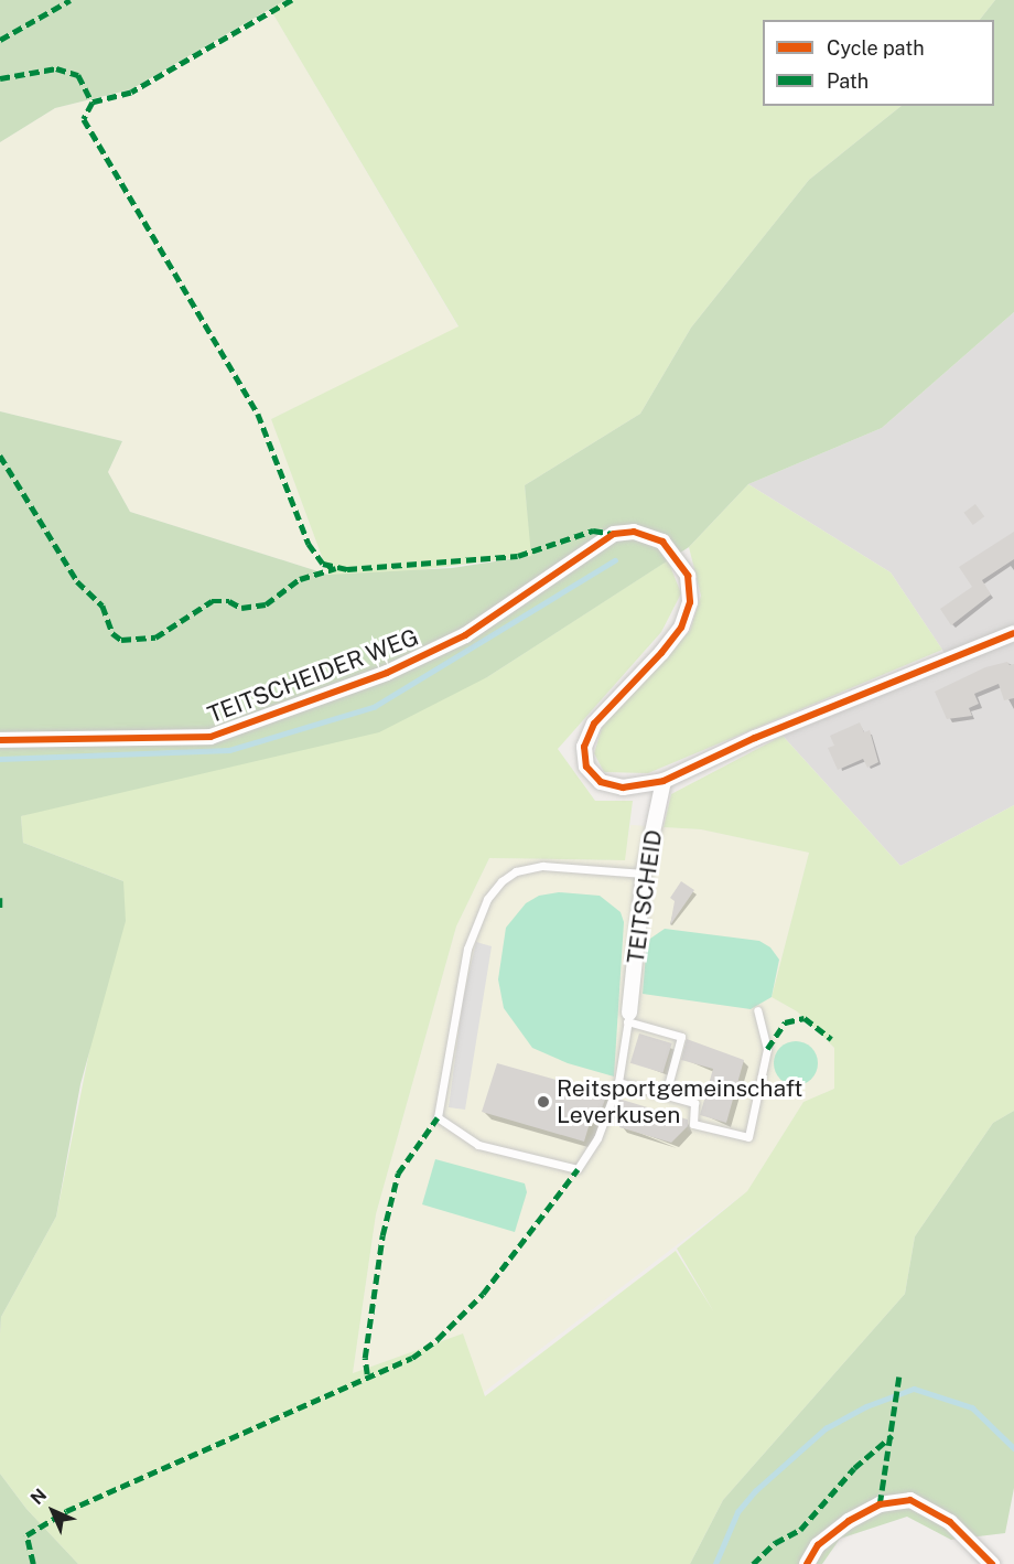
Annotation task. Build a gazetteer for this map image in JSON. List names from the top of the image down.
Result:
{
  "streets": {
    "street": ["TEITSCHEIDER WEG", "TEITSCHEID"]
  },
  "crossings": [
    ["TEITSCHEIDER WEG", "TEITSCHEID"]
  ],
  "places": ["Reitsportgemeinschaft Leverkusen"],
  "legend": ["Cycle path", "Path"],
  "north": "top left"
}
